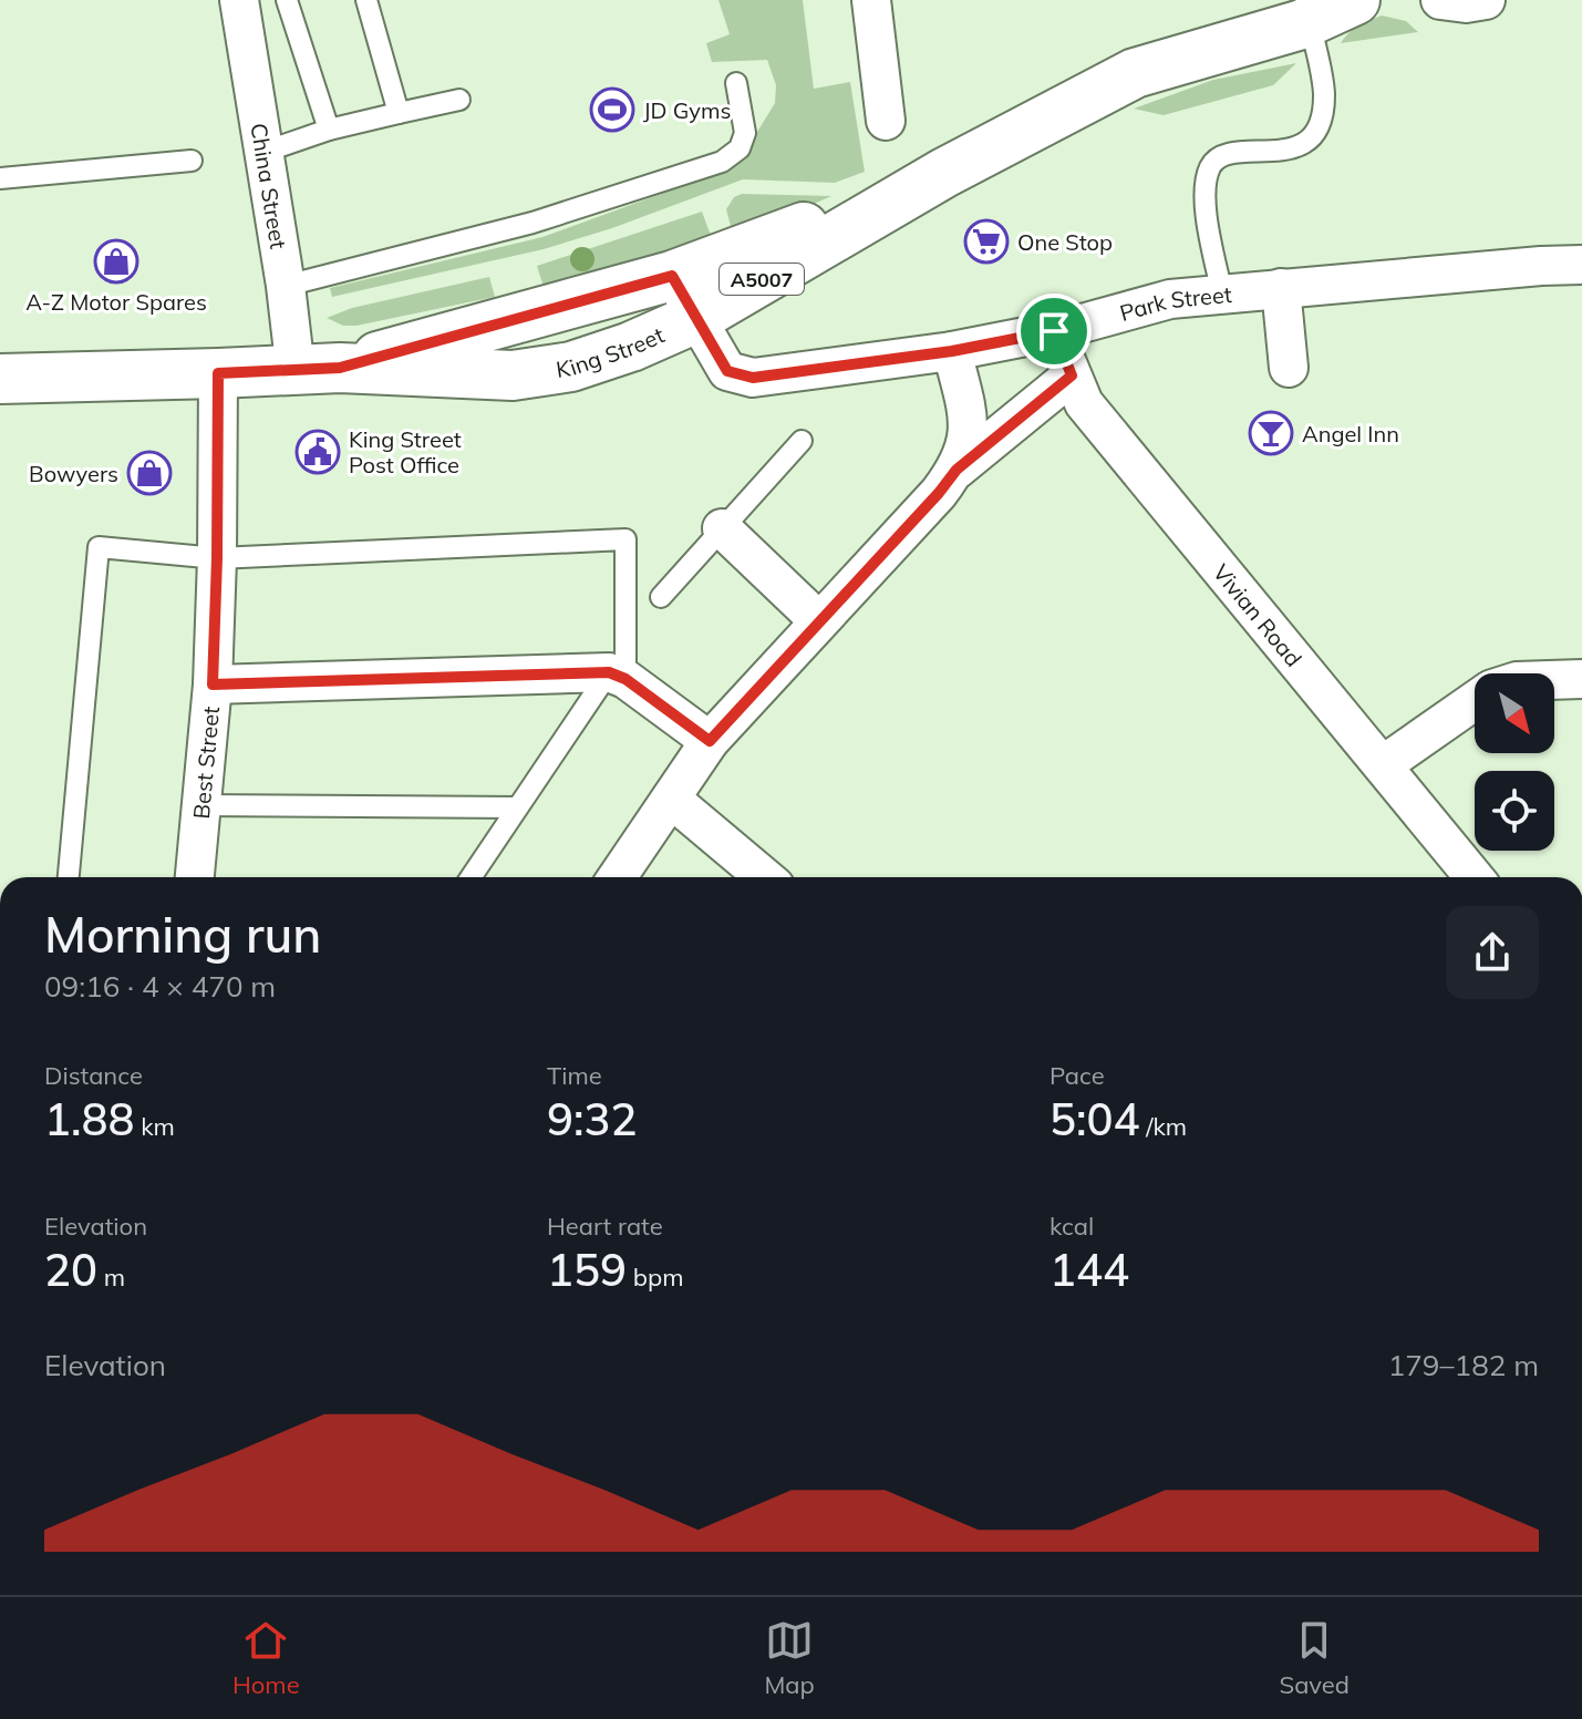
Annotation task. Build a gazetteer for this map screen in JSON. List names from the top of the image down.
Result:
{
  "streets": {
    "main road": ["A5007", "King Street"],
    "street": [
      "China Street",
      "Park Street",
      "Vivian Road",
      "Best Street"
    ]
  },
  "crossings": [
    ["China Street", "King Street"],
    ["Park Street", "King Street"],
    ["Park Street", "Vivian Road"],
    ["King Street", "Best Street"]
  ],
  "places": {
    "sports": ["JD Gyms"],
    "supermarket": ["One Stop"],
    "shop": ["A-Z Motor Spares", "Bowyers"],
    "bar": ["Angel Inn"],
    "public building": ["King Street Post Office"]
  },
  "north": "bottom right",
  "page": {
    "heading": ["Morning run", "09:16 · 4 × 470 m"],
    "stats": [
      ["Distance", "1.88 km"],
      ["Time", "9:32"],
      ["Pace", "5:04 /km"],
      ["Elevation", "20 m"],
      ["Heart rate", "159 bpm"],
      ["kcal", "144"]
    ],
    "chart": ["Elevation", "179–182 m"],
    "tabs": ["Home", "Map", "Saved"]
  }
}
